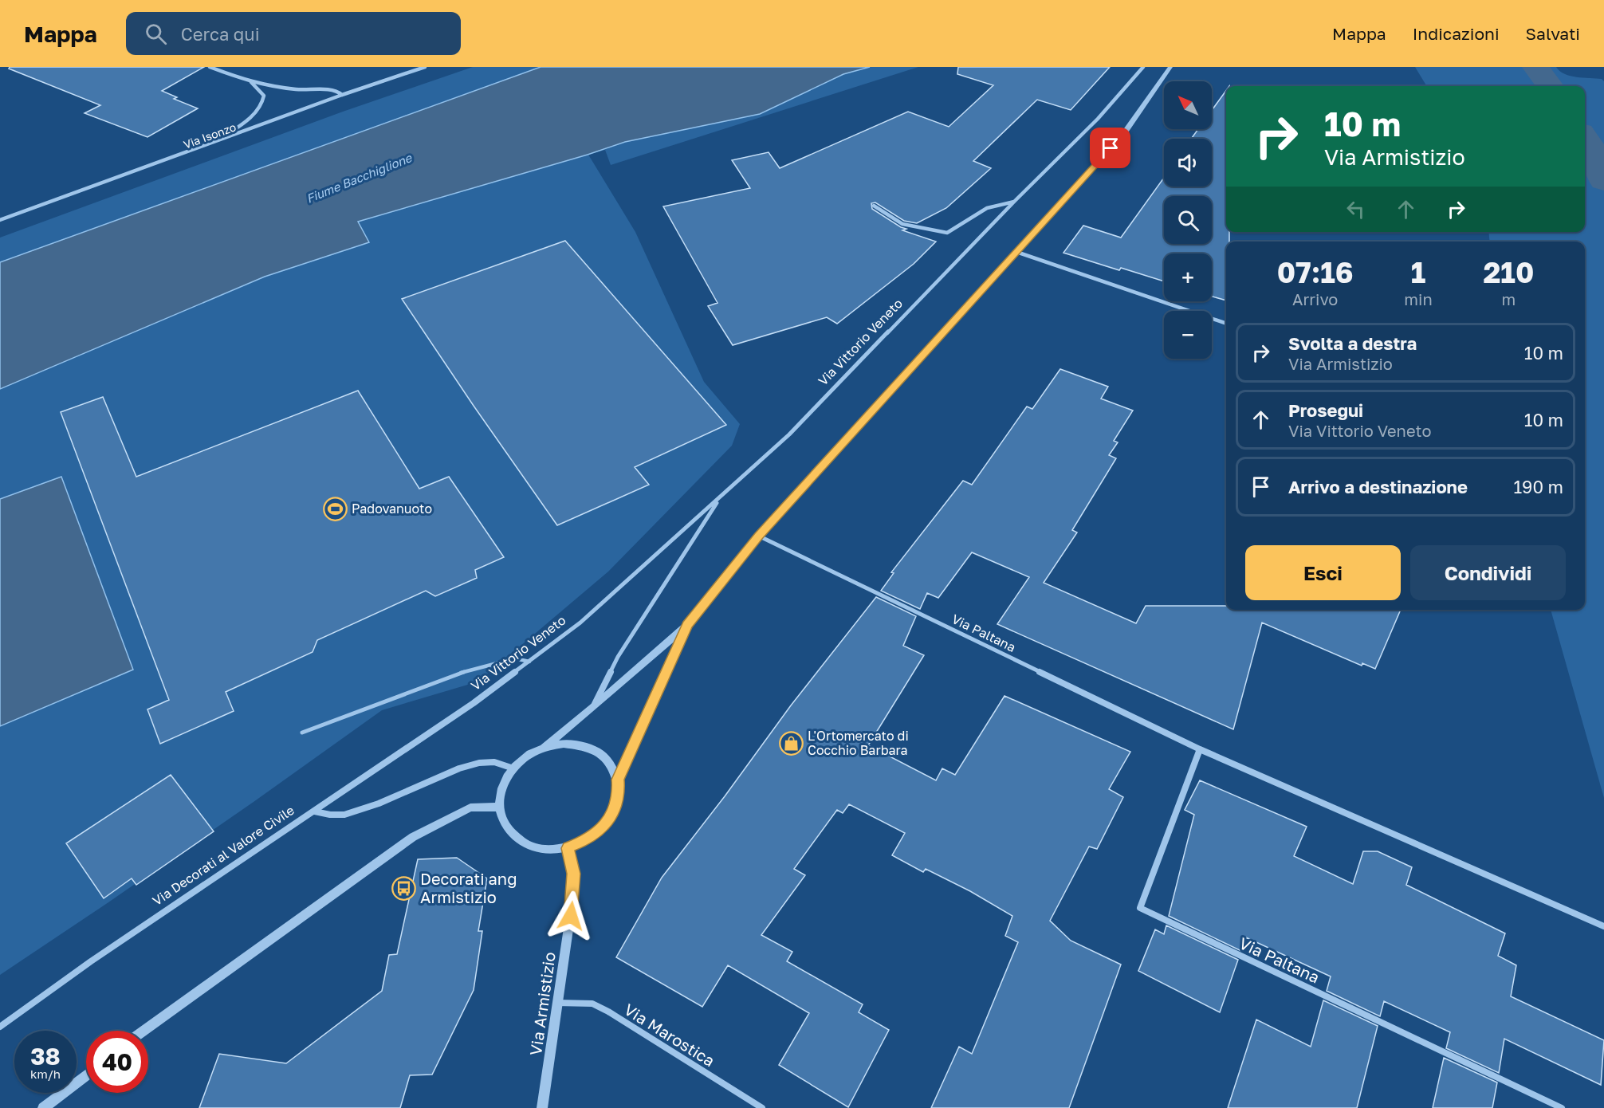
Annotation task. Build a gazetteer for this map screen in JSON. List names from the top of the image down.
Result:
{
  "streets": {
    "street": [
      "Via Isonzo",
      "Via Vittorio Veneto",
      "Via Paltana",
      "Via Decorati al Valore Civile",
      "Via Armistizio",
      "Via Marostica"
    ]
  },
  "crossings": [
    ["Via Vittorio Veneto", "Via Paltana"],
    ["Via Vittorio Veneto", "Via Decorati al Valore Civile"],
    ["Via Vittorio Veneto", "Via Armistizio"],
    ["Via Decorati al Valore Civile", "Via Armistizio"],
    ["Via Armistizio", "Via Marostica"]
  ],
  "water": ["Fiume Bacchiglione"],
  "places": {
    "sports": ["Padovanuoto"],
    "shop": ["L'Ortomercato di Cocchio Barbara"],
    "bus stop": ["Decorati ang Armistizio"]
  },
  "north": "top left",
  "page": {
    "header": "Mappa",
    "search": "Cerca qui",
    "nav": ["Mappa", "Indicazioni", "Salvati"],
    "map_buttons": ["+", "−"],
    "turn": ["10 m", "Via Armistizio"],
    "eta": [
      "07:16",
      "Arrivo",
      "1",
      "min",
      "210",
      "m"
    ],
    "list": [
      {
        "name": "Svolta a destra",
        "note": "Via Armistizio",
        "value": "10 m"
      },
      {
        "name": "Prosegui",
        "note": "Via Vittorio Veneto",
        "value": "10 m"
      },
      {
        "name": "Arrivo a destinazione",
        "value": "190 m"
      }
    ],
    "buttons": ["Esci", "Condividi"],
    "speed": "38 km/h",
    "limit": "40"
  }
}
